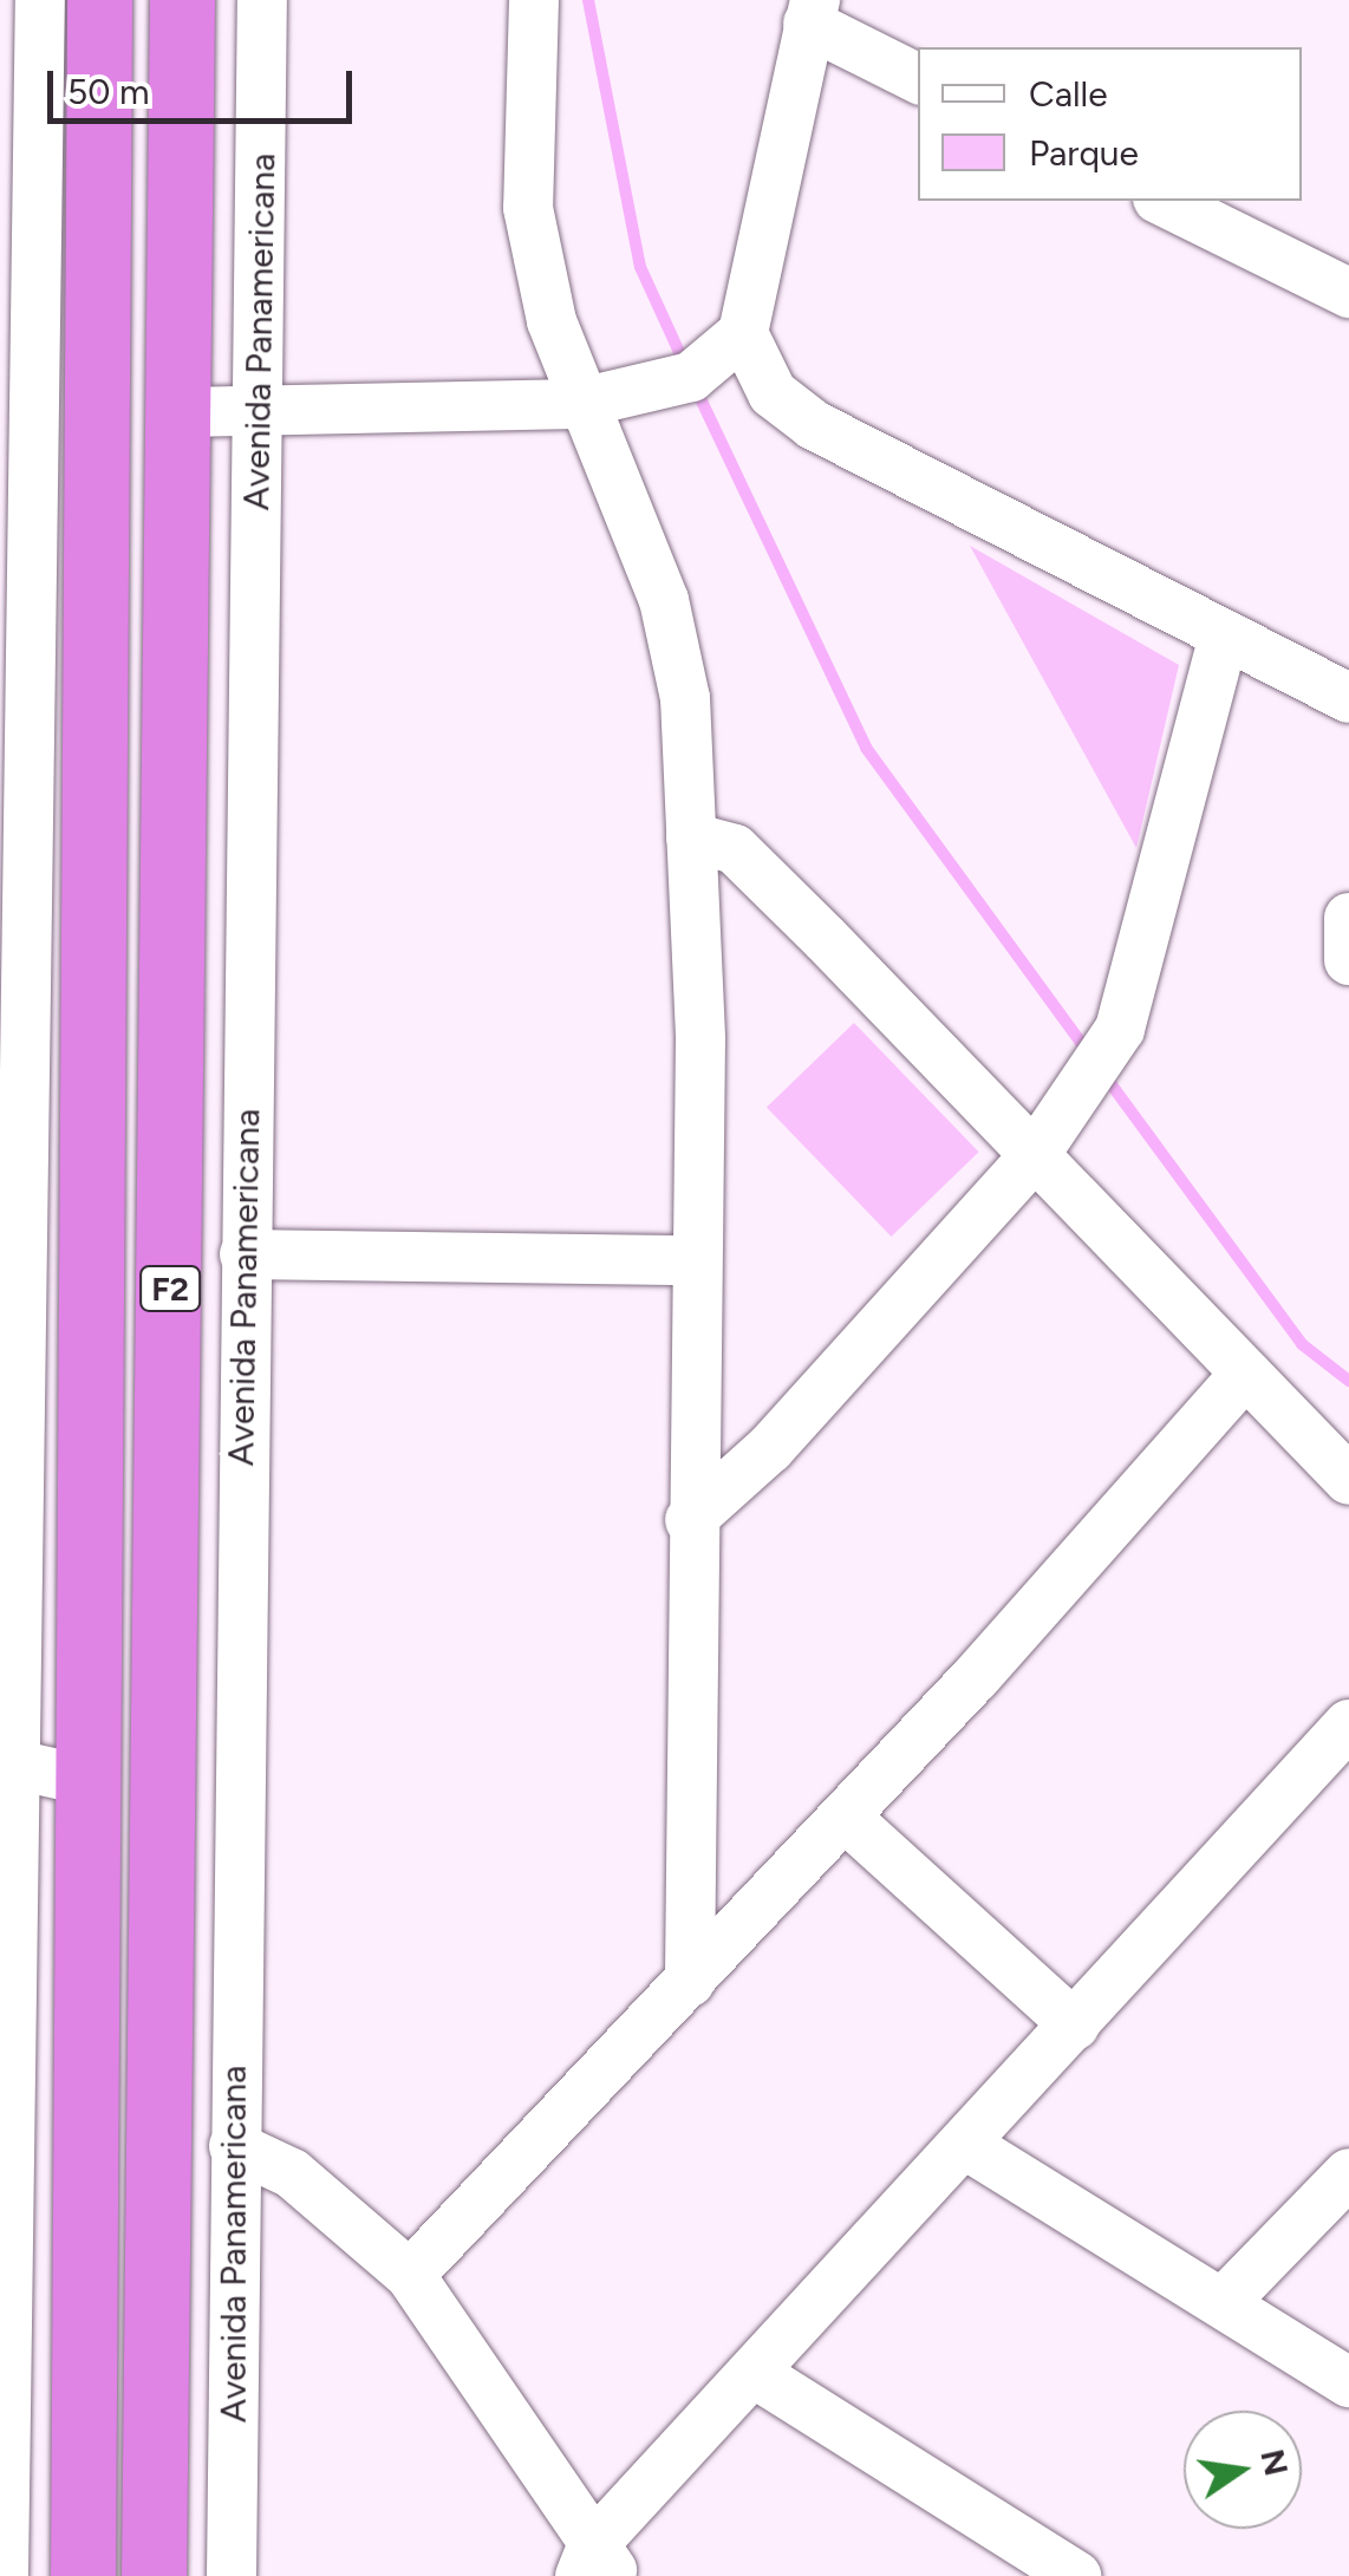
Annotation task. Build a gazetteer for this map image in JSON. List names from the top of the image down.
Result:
{
  "streets": {
    "highway": ["Avenida Panamericana", "F2"]
  },
  "legend": ["Calle", "Parque"],
  "scale_bar": "50 m",
  "north": "right"
}
